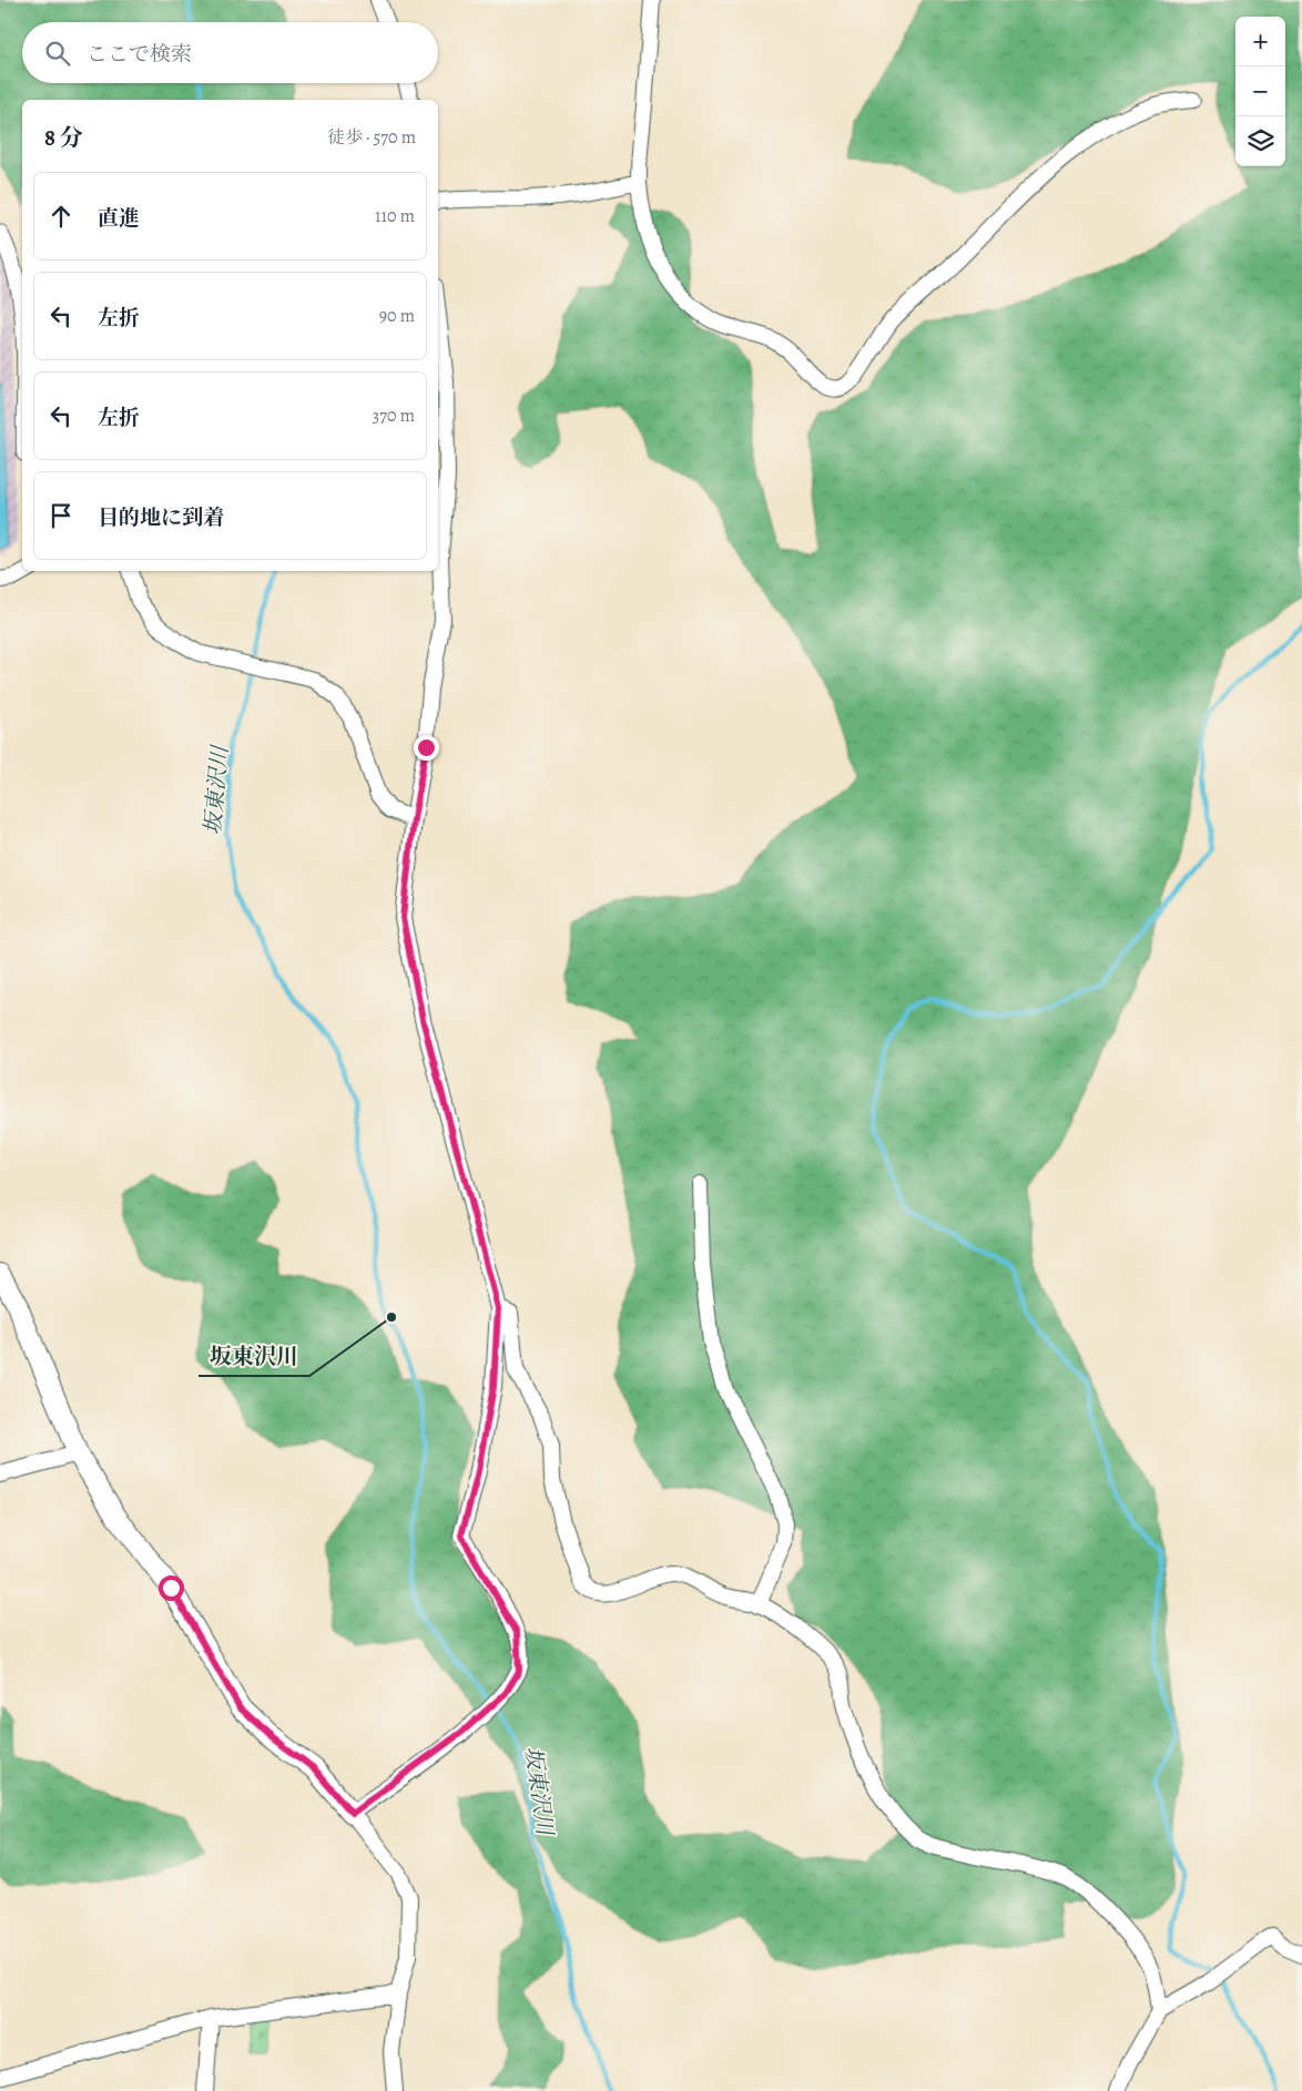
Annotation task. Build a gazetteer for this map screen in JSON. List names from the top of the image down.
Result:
{
  "water": ["坂東沢川"],
  "places": ["坂東沢川"],
  "page": {
    "map_buttons": ["+", "−"],
    "search": "ここで検索",
    "heading": ["8 分", "徒歩 · 570 m"],
    "list": [
      ["直進", "110 m"],
      ["左折", "90 m"],
      ["左折", "370 m"],
      "目的地に到着"
    ]
  }
}
